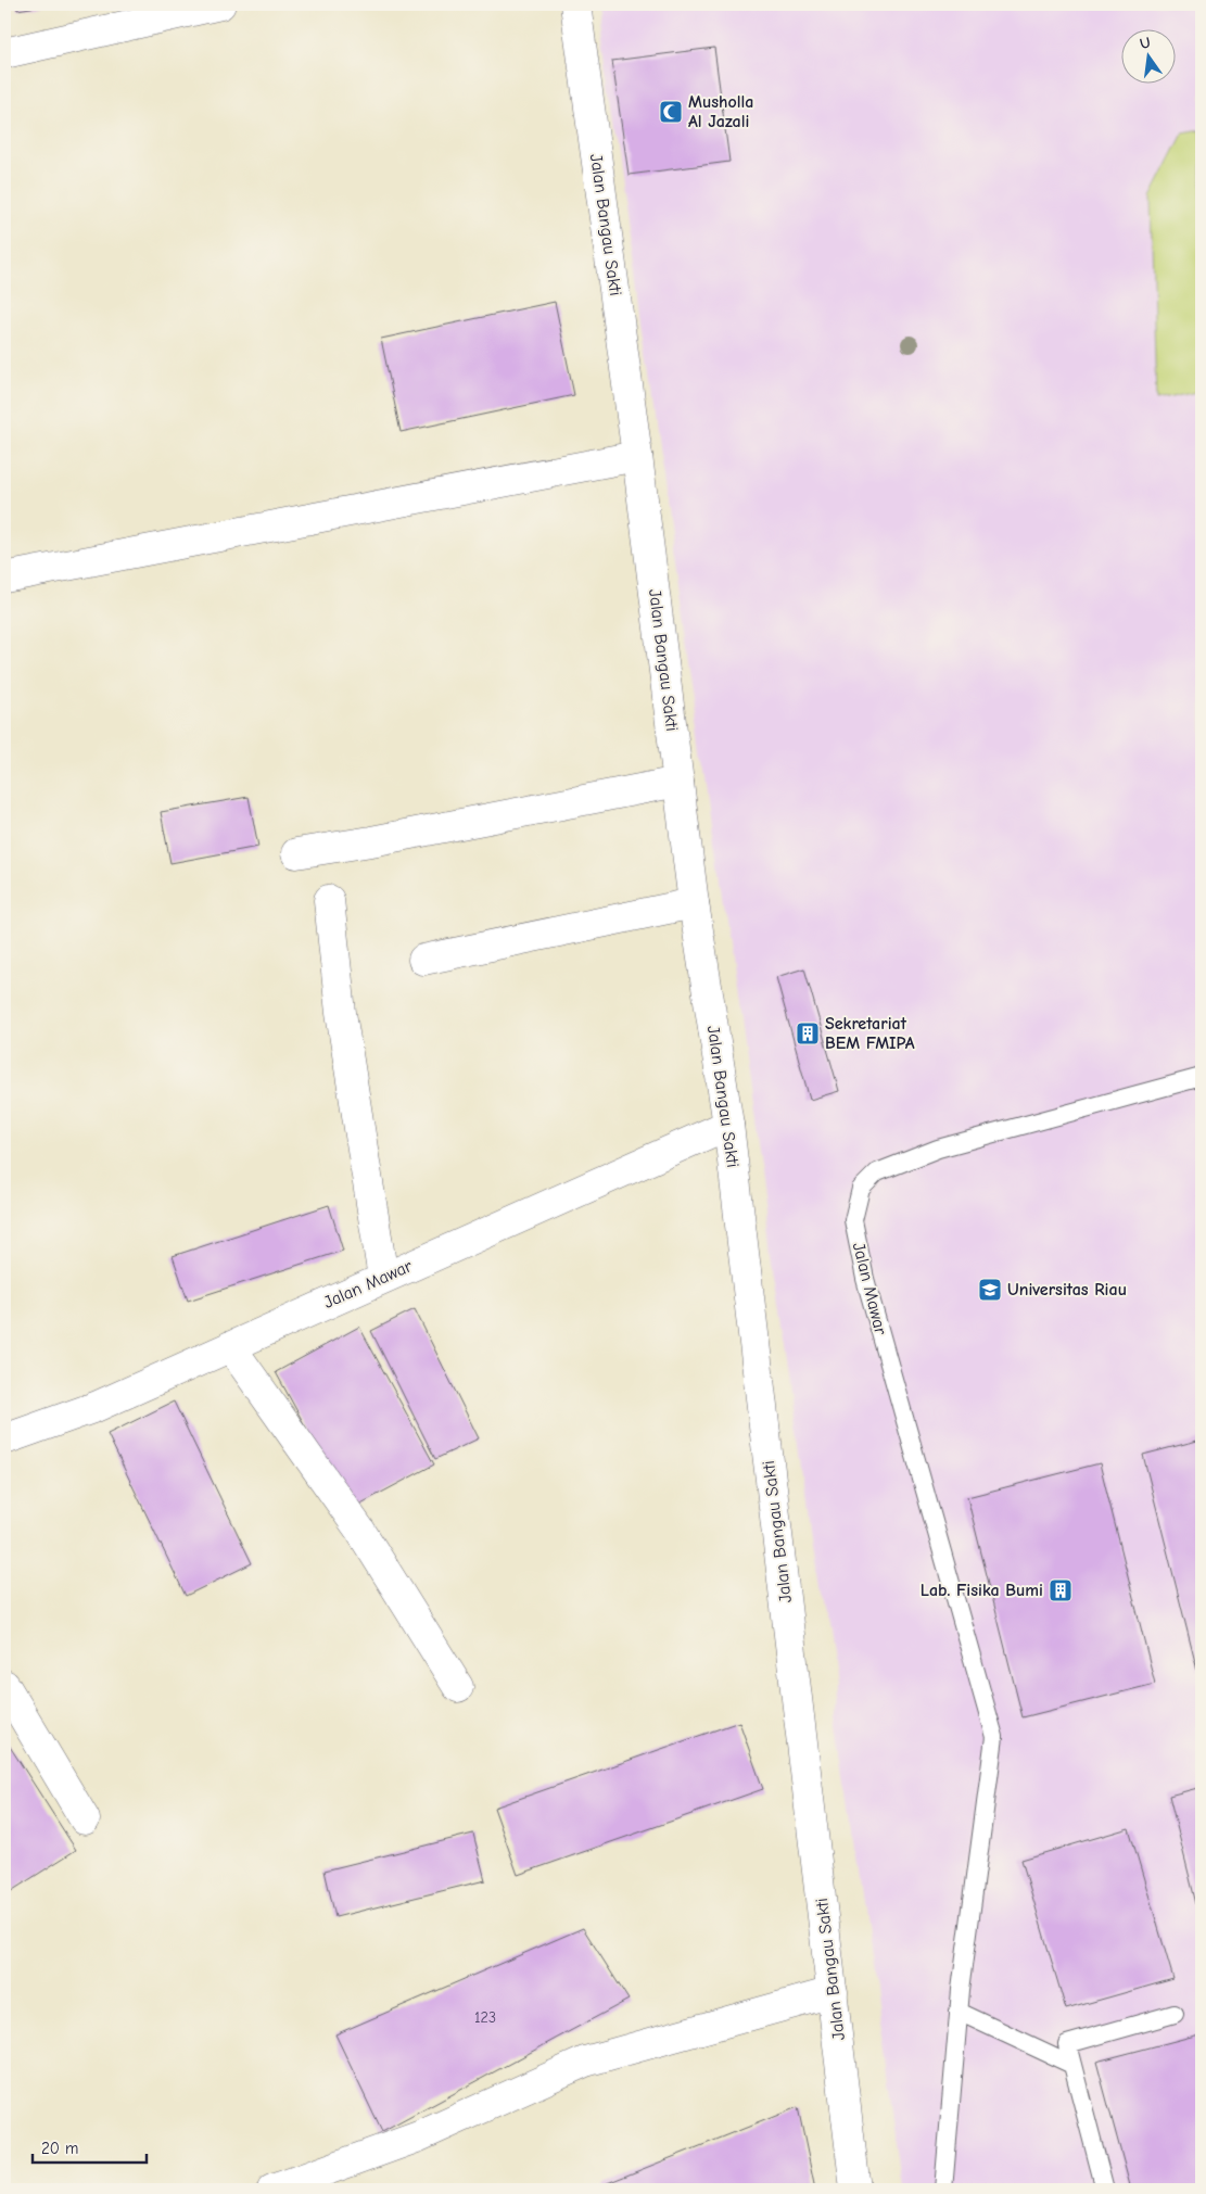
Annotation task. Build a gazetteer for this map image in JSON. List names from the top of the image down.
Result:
{
  "streets": {
    "street": ["Jalan Bangau Sakti", "Jalan Mawar"]
  },
  "crossings": [
    ["Jalan Bangau Sakti", "Jalan Mawar"]
  ],
  "places": {
    "mosque": ["Musholla Al Jazali"],
    "building": ["Sekretariat BEM FMIPA", "Lab. Fisika Bumi"],
    "school or university": ["Universitas Riau"]
  },
  "house_numbers": ["123"],
  "scale_bar": "20 m",
  "north": "top"
}
